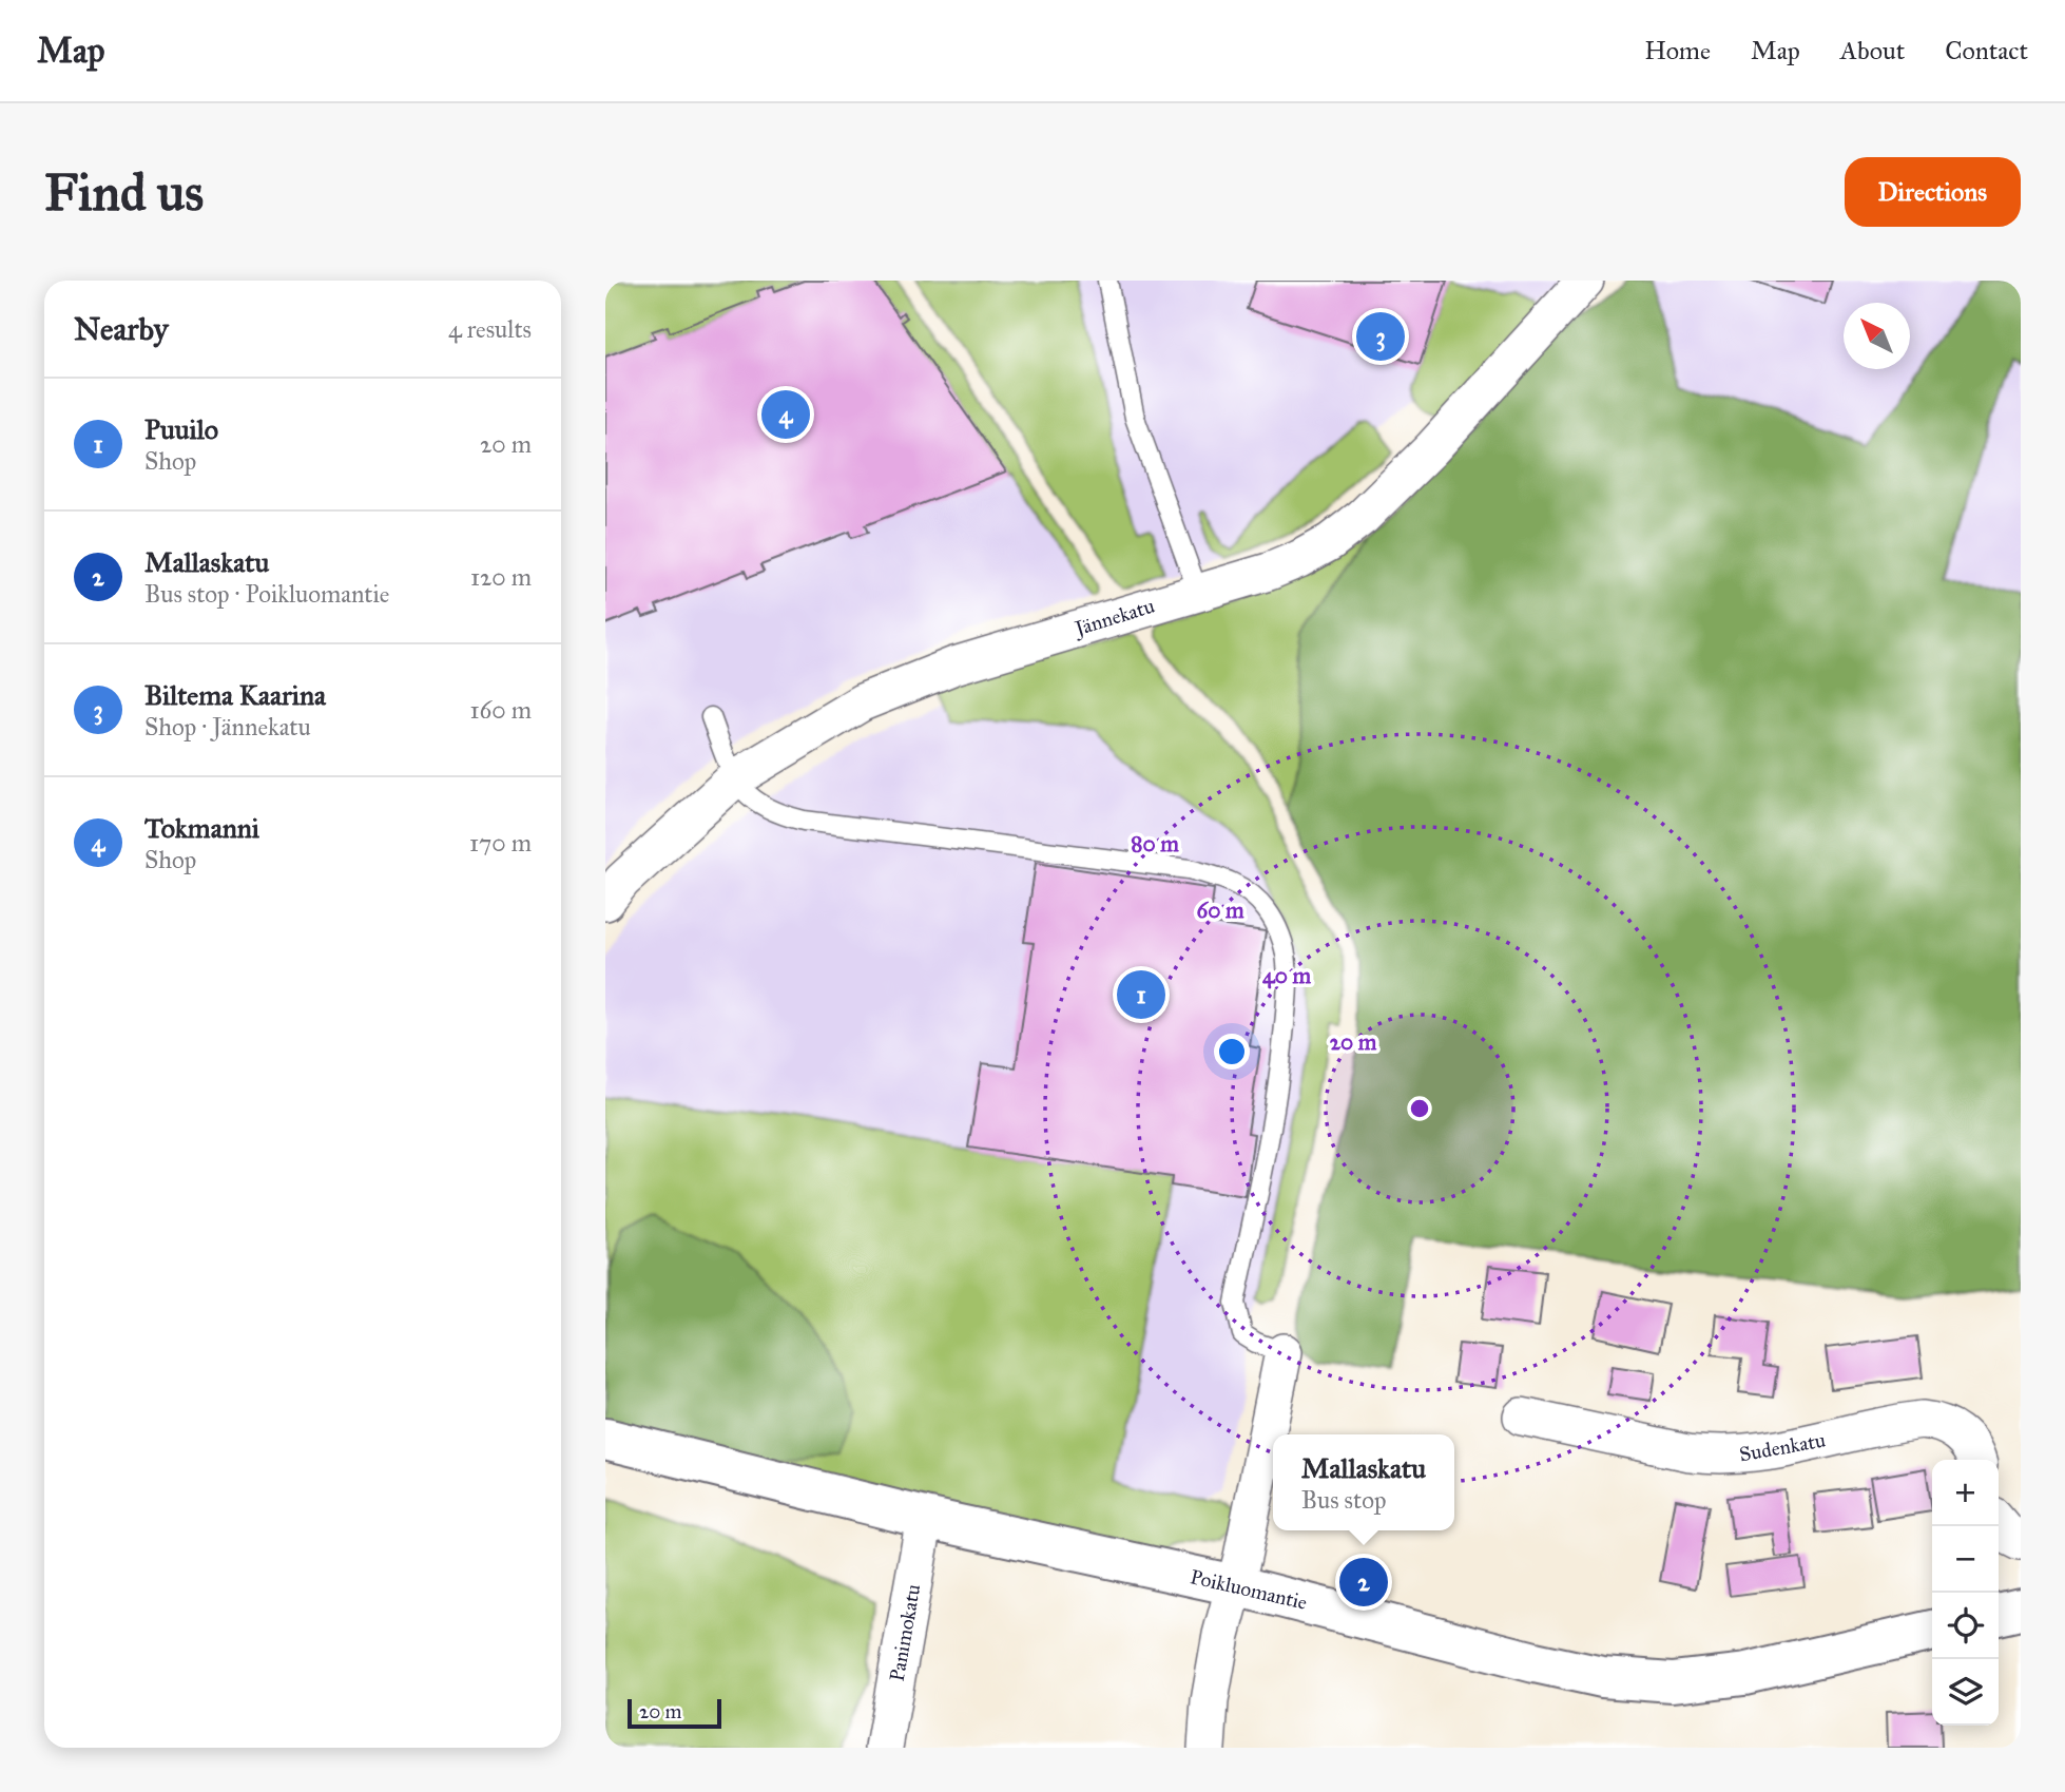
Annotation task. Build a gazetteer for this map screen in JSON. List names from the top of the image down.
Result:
{
  "streets": {
    "street": [
      "Jännekatu",
      "Sudenkatu",
      "Poikluomantie",
      "Panimokatu"
    ]
  },
  "crossings": [
    ["Poikluomantie", "Panimokatu"]
  ],
  "scale_bar": "20 m",
  "north": "top left",
  "page": {
    "header": "Map",
    "nav": [
      "Home",
      "Map",
      "About",
      "Contact"
    ],
    "buttons": "Directions",
    "title": "Find us",
    "heading": ["Nearby", "4 results"],
    "pins": [
      "3",
      "4",
      "1",
      "2"
    ],
    "list": [
      {
        "mark": "1",
        "name": "Puuilo",
        "note": "Shop",
        "value": "20 m"
      },
      {
        "mark": "2",
        "name": "Mallaskatu",
        "note": "Bus stop · Poikluomantie",
        "value": "120 m"
      },
      {
        "mark": "3",
        "name": "Biltema Kaarina",
        "note": "Shop · Jännekatu",
        "value": "160 m"
      },
      {
        "mark": "4",
        "name": "Tokmanni",
        "note": "Shop",
        "value": "170 m"
      }
    ],
    "popup": ["Mallaskatu", "Bus stop"],
    "map_buttons": ["+", "−"],
    "scale": "20 m"
  },
  "rings": [
    "80 m",
    "60 m",
    "40 m",
    "20 m"
  ]
}
